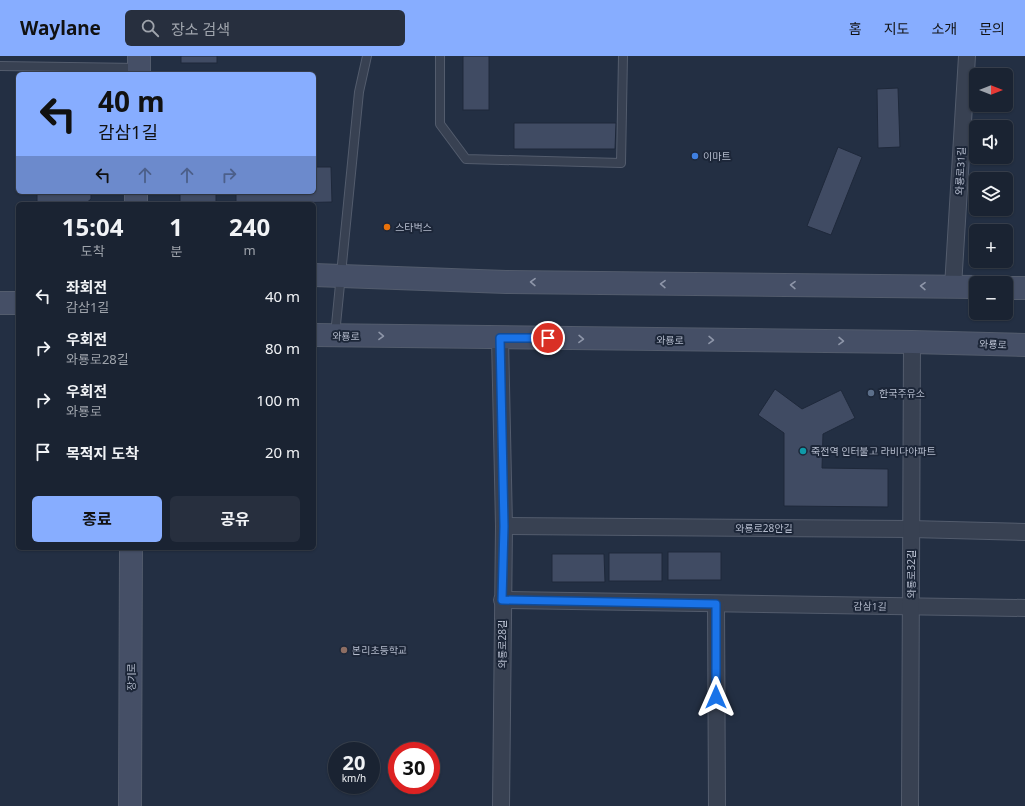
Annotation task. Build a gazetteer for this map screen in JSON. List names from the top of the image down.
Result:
{
  "streets": {
    "main road": ["와룡로", "장기로"],
    "street": [
      "와룡로31길",
      "와룡로28안길",
      "와룡로32길",
      "감삼1길",
      "와룡로28길"
    ]
  },
  "crossings": [
    ["와룡로", "와룡로32길"],
    ["와룡로", "와룡로28길"],
    ["와룡로28안길", "와룡로32길"],
    ["와룡로28안길", "와룡로28길"],
    ["와룡로32길", "감삼1길"],
    ["감삼1길", "와룡로28길"]
  ],
  "places": [
    "이마트",
    "스타벅스",
    "한국주유소",
    "죽전역 인터불고 라비다아파트",
    "본리초등학교"
  ],
  "north": "right",
  "page": {
    "header": "Waylane",
    "search": "장소 검색",
    "nav": [
      "홈",
      "지도",
      "소개",
      "문의"
    ],
    "map_buttons": ["+", "−"],
    "turn": ["40 m", "감삼1길"],
    "eta": [
      "15:04",
      "도착",
      "1",
      "분",
      "240",
      "m"
    ],
    "list": [
      {
        "name": "좌회전",
        "note": "감삼1길",
        "value": "40 m"
      },
      {
        "name": "우회전",
        "note": "와룡로28길",
        "value": "80 m"
      },
      {
        "name": "우회전",
        "note": "와룡로",
        "value": "100 m"
      },
      {
        "name": "목적지 도착",
        "value": "20 m"
      }
    ],
    "buttons": ["종료", "공유"],
    "speed": "20 km/h",
    "limit": "30"
  }
}
